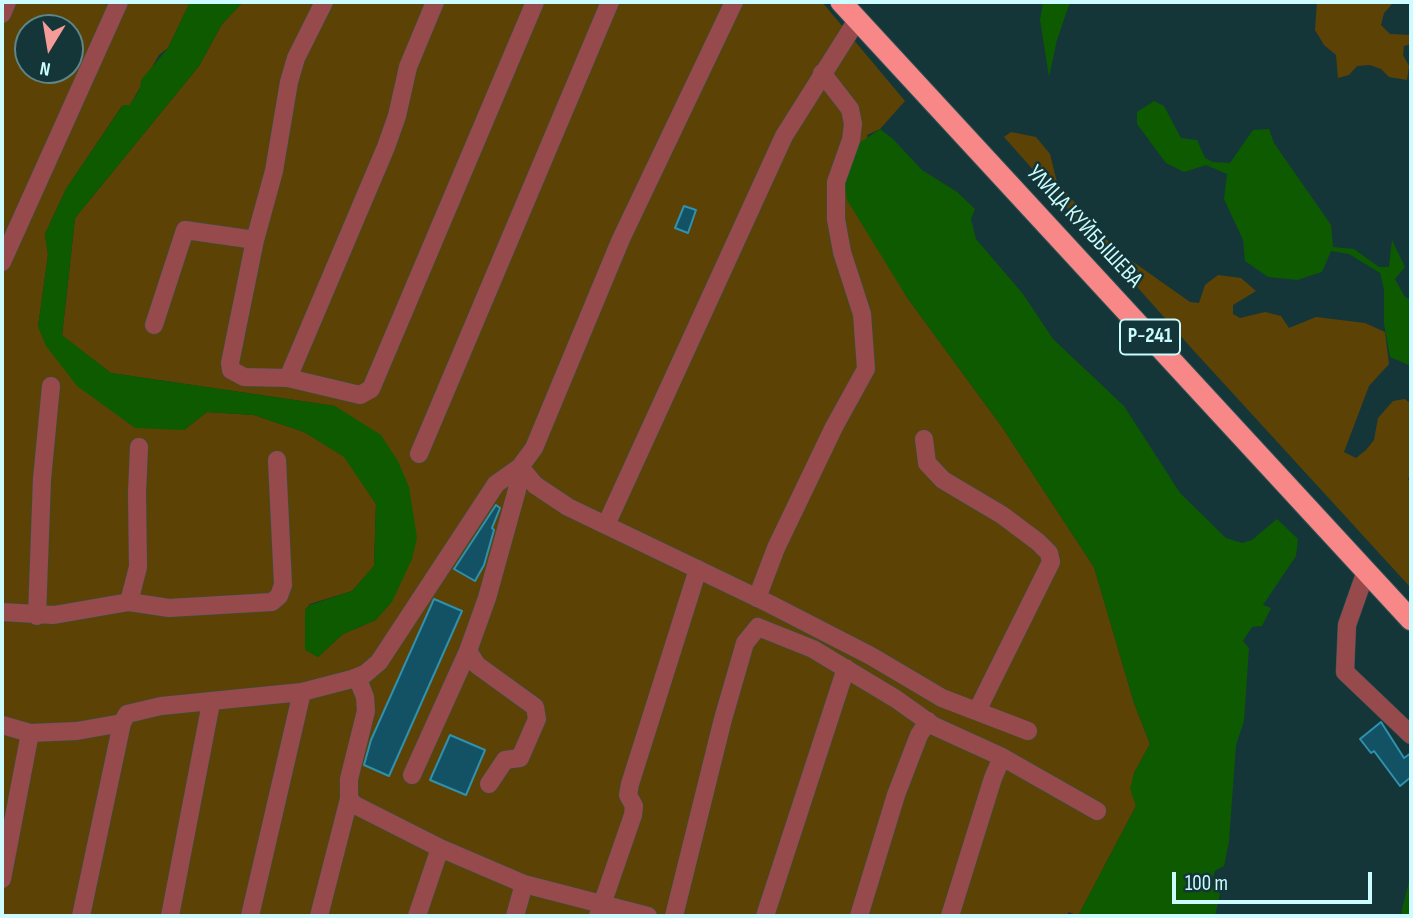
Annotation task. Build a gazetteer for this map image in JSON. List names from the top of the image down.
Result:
{
  "streets": {
    "highway": ["УЛИЦА КУЙБЫШЕВА", "Р-241"]
  },
  "crossings": [
    ["УЛИЦА КУЙБЫШЕВА", "Р-241"]
  ],
  "scale_bar": "100 m",
  "north": "bottom"
}
